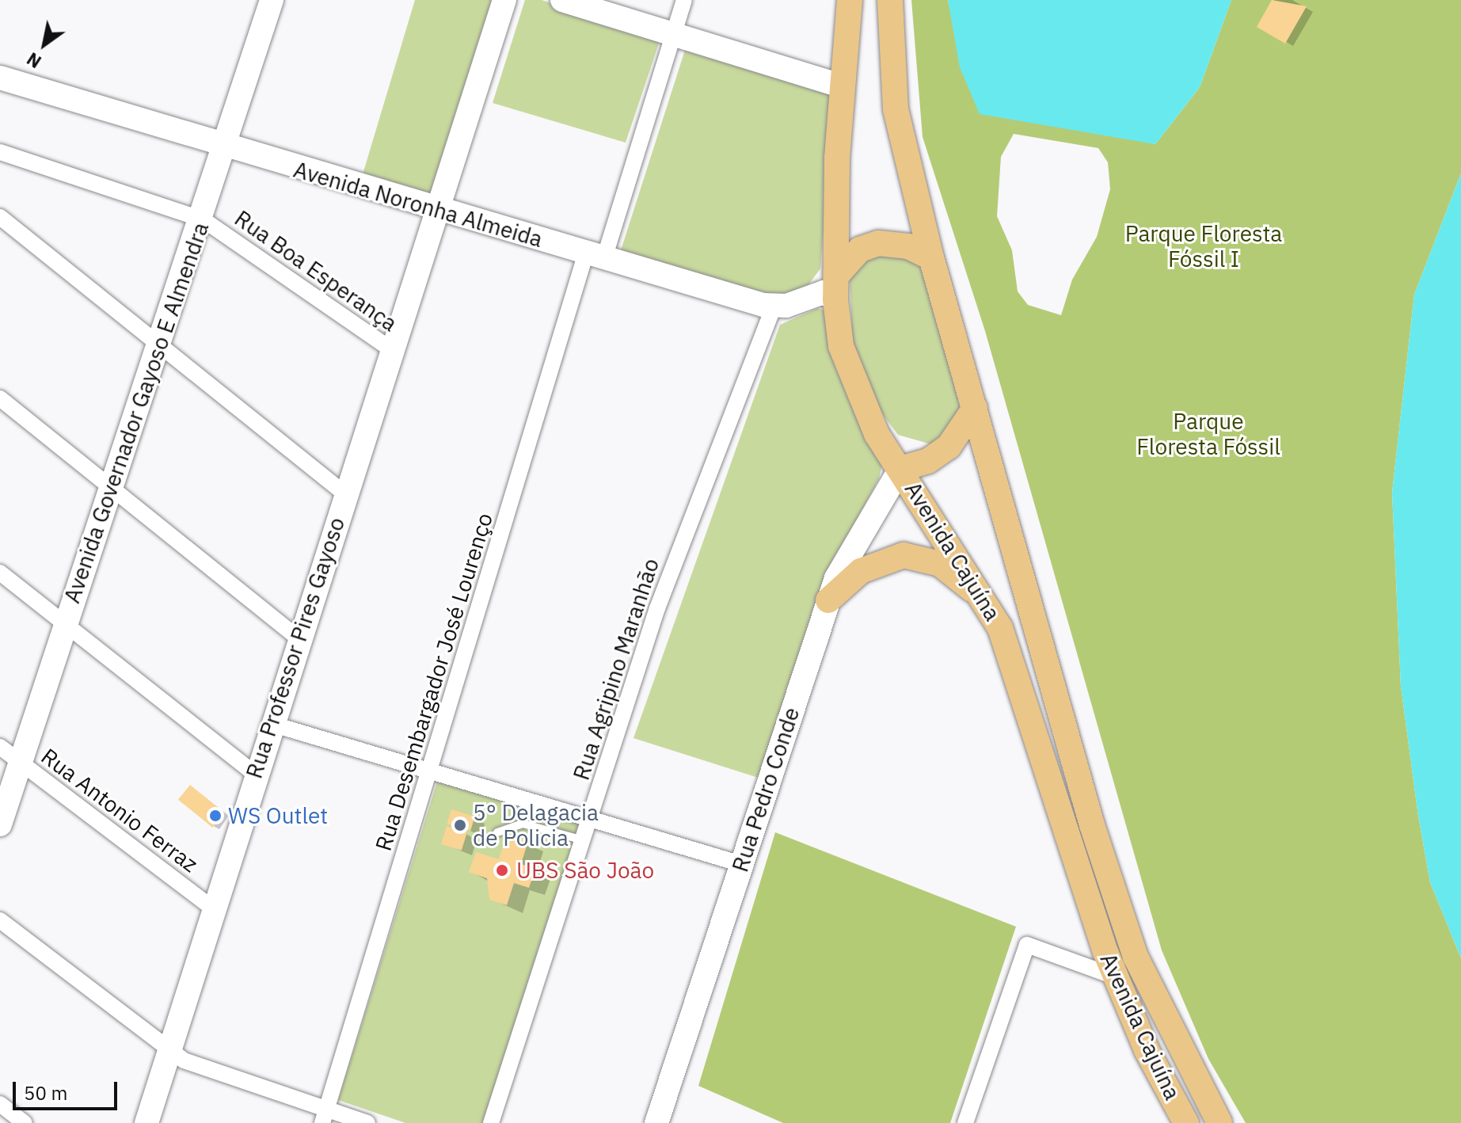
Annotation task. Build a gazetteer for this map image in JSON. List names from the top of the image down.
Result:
{
  "streets": {
    "main road": [
      "Avenida Noronha Almeida",
      "Avenida Governador Gayoso E Almendra",
      "Avenida Cajuína",
      "Rua Professor Pires Gayoso",
      "Rua Pedro Conde"
    ],
    "street": [
      "Rua Boa Esperança",
      "Rua Agripino Maranhão",
      "Rua Desembargador José Lourenço",
      "Rua Antonio Ferraz"
    ]
  },
  "crossings": [
    ["Avenida Noronha Almeida", "Avenida Governador Gayoso E Almendra"],
    ["Avenida Noronha Almeida", "Rua Professor Pires Gayoso"],
    ["Avenida Noronha Almeida", "Rua Agripino Maranhão"],
    ["Avenida Noronha Almeida", "Rua Desembargador José Lourenço"],
    ["Rua Boa Esperança", "Avenida Governador Gayoso E Almendra"],
    ["Rua Boa Esperança", "Rua Professor Pires Gayoso"],
    ["Avenida Governador Gayoso E Almendra", "Rua Antonio Ferraz"],
    ["Avenida Cajuína", "Rua Pedro Conde"],
    ["Rua Professor Pires Gayoso", "Rua Antonio Ferraz"]
  ],
  "parks": ["Parque Floresta Fóssil I", "Parque Floresta Fóssil"],
  "places": ["WS Outlet", "5° Delagacia de Policia", "UBS São João"],
  "scale_bar": "50 m",
  "north": "bottom left"
}
